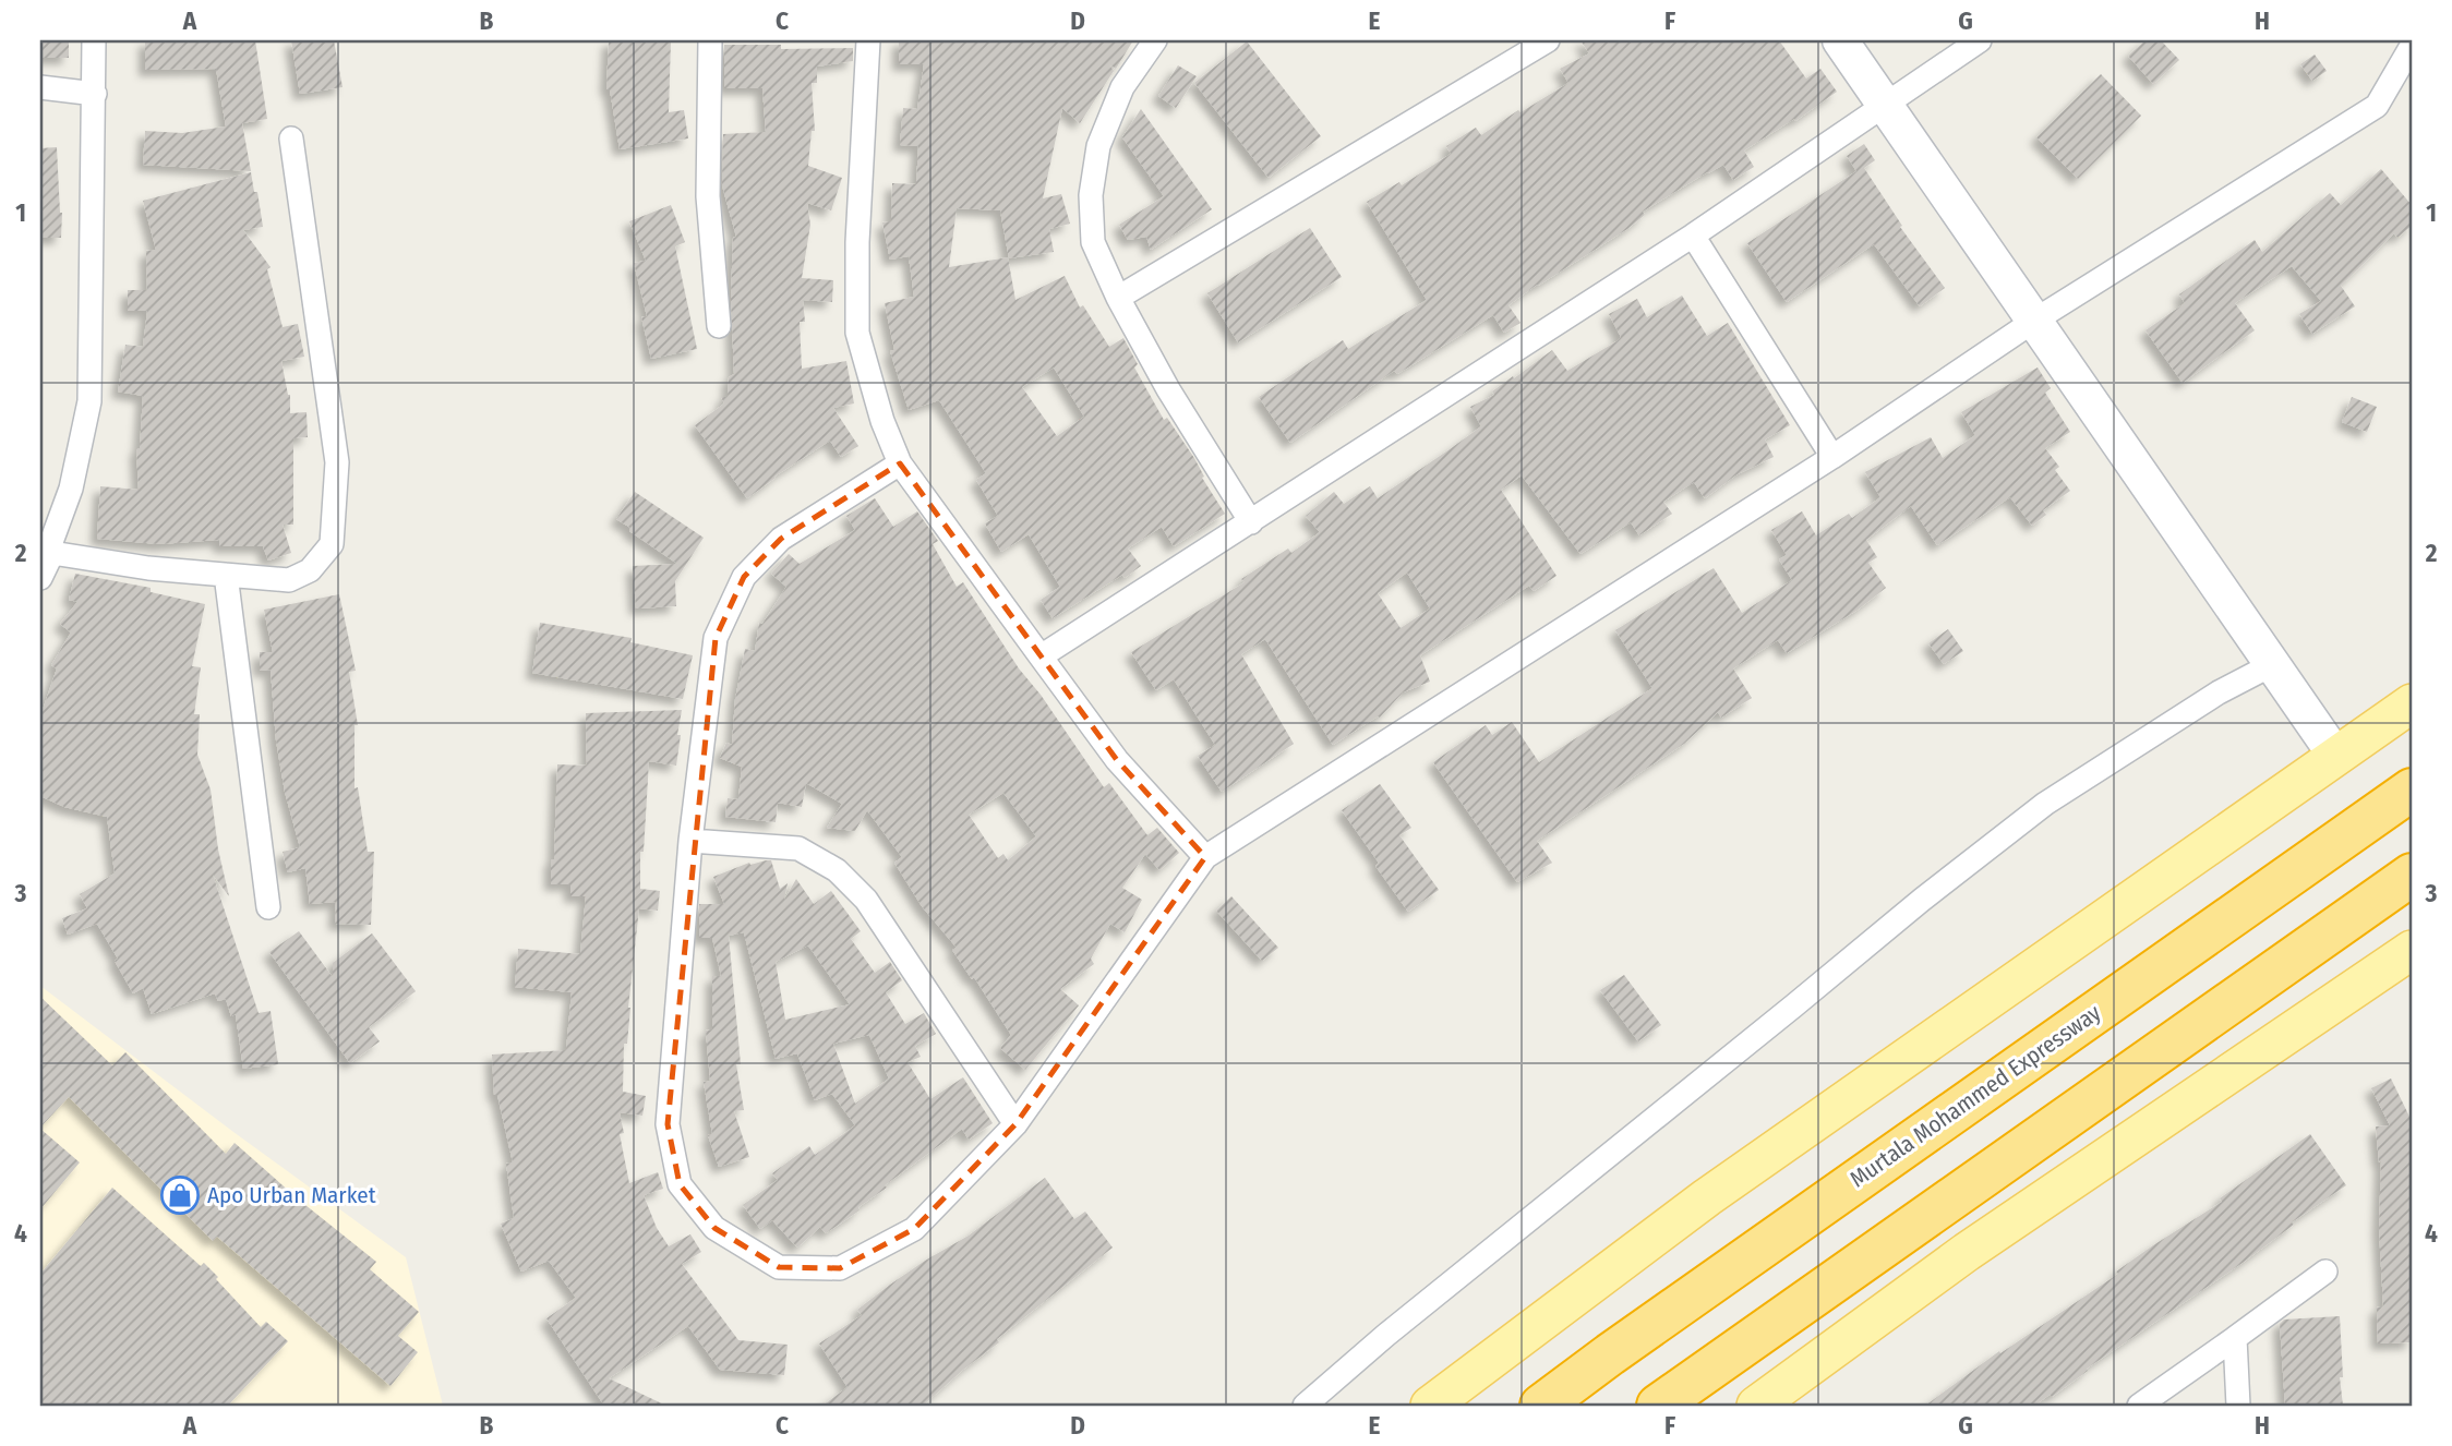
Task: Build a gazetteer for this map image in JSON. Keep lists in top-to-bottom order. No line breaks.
{"streets":{"highway":["Murtala Mohammed Expressway"]},"places":{"shop":["Apo Urban Market"]},"grid":{"columns":["A","B","C","D","E","F","G","H"],"rows":["1","2","3","4"]}}
